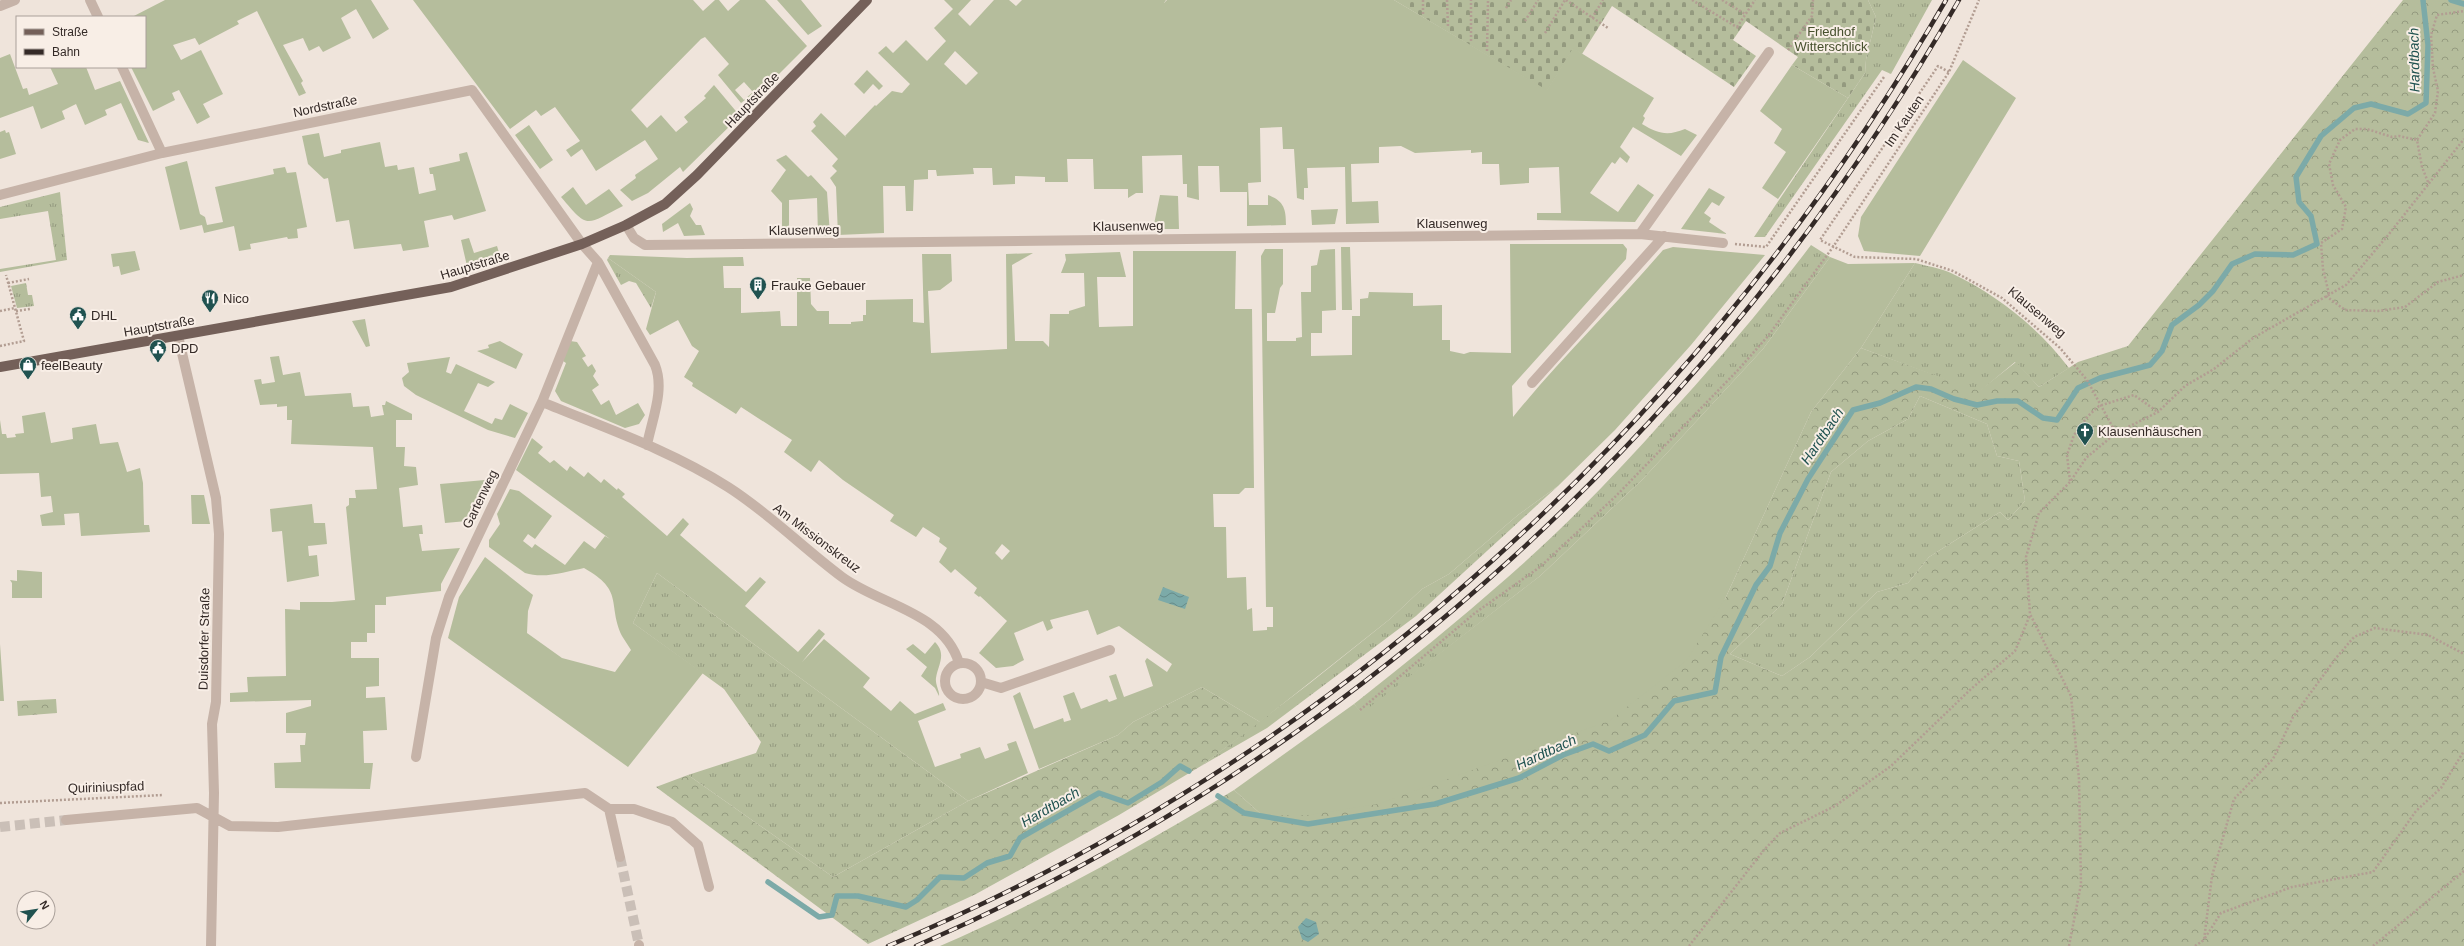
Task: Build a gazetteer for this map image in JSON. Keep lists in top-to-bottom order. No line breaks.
{"streets":{"main road":["Hauptstraße"],"street":["Nordstraße","Klausenweg","Gartenweg","Am Missionskreuz","Duisdorfer Straße"],"path":["Im Kauten","Quiriniuspfad"]},"crossings":[["Hauptstraße","Nordstraße"],["Hauptstraße","Klausenweg"],["Hauptstraße","Duisdorfer Straße"],["Im Kauten","Klausenweg"],["Gartenweg","Am Missionskreuz"]],"water":["Hardtbach"],"parks":["Friedhof Witterschlick"],"places":{"building":["Frauke Gebauer"],"restaurant":["Nico"],"public building":["DHL","DPD"],"shop":["feelBeauty"],"church":["Klausenhäuschen"]},"legend":["Straße","Bahn"],"north":"top right"}
